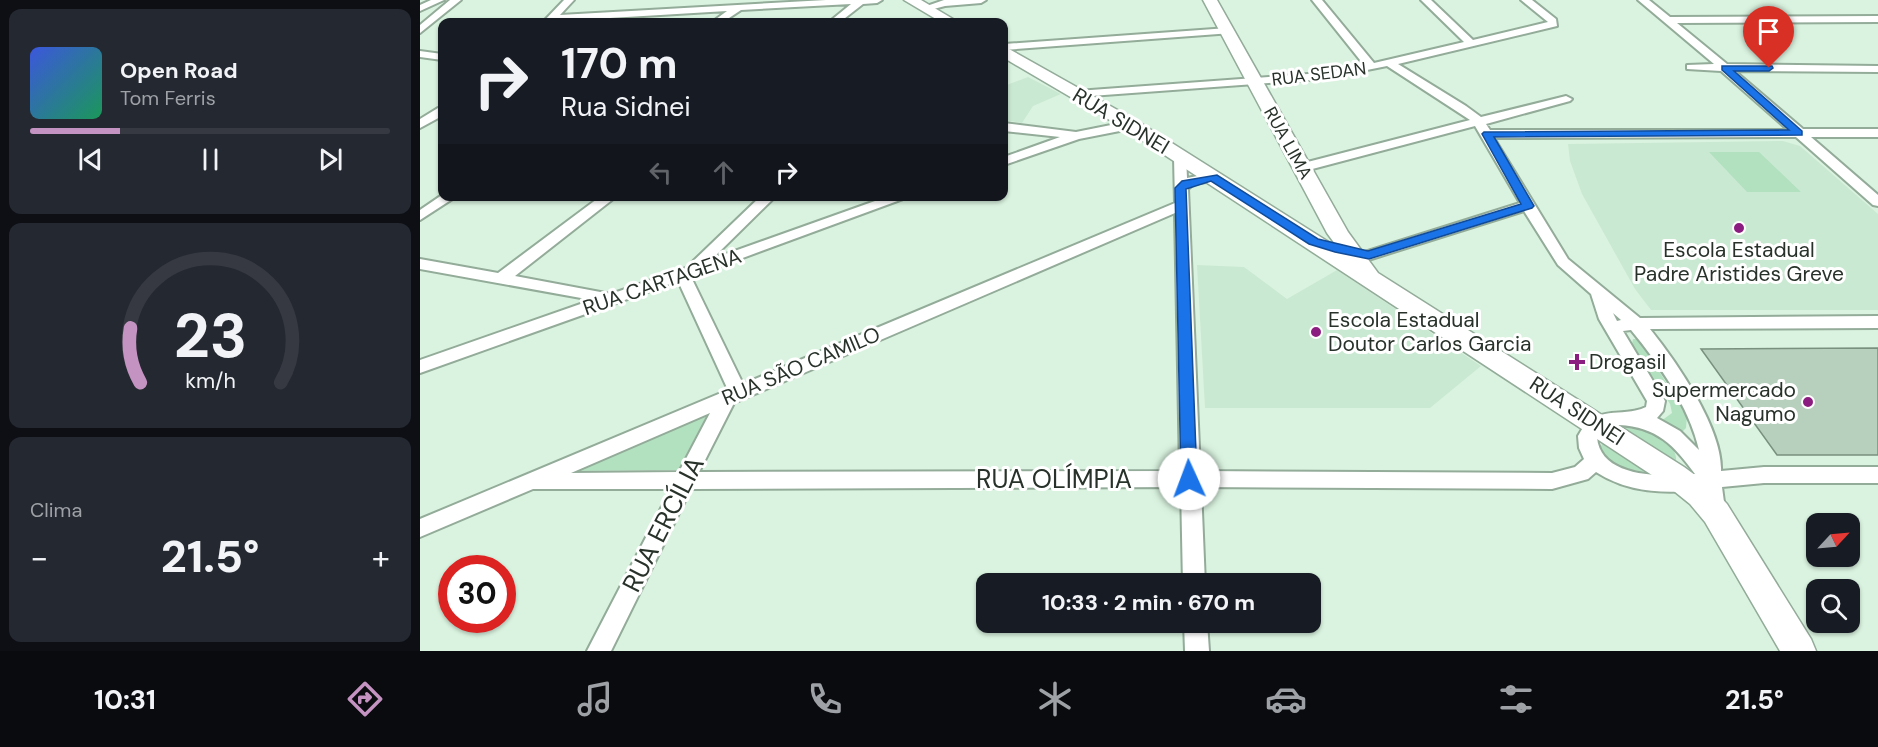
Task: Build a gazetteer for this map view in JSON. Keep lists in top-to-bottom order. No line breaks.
{"streets":{"main road":["RUA SIDNEI","RUA LIMA"],"street":["RUA SEDAN","RUA CARTAGENA","RUA SÃO CAMILO","RUA OLÍMPIA","RUA ERCÍLIA"]},"crossings":[["RUA SEDAN","RUA SIDNEI"],["RUA SEDAN","RUA LIMA"],["RUA SIDNEI","RUA LIMA"],["RUA SIDNEI","RUA SÃO CAMILO"],["RUA SÃO CAMILO","RUA OLÍMPIA"],["RUA SÃO CAMILO","RUA ERCÍLIA"],["RUA OLÍMPIA","RUA ERCÍLIA"]],"places":{"other":["Escola Estadual Padre Aristides Greve","Escola Estadual Doutor Carlos Garcia","Supermercado Nagumo"],"health":["Drogasil"]},"north":"top right","page":{"turn":["170 m","Rua Sidnei"],"song":["Open Road","Tom Ferris"],"tile":"Clima","heat":["−","21.5°","+"],"limit":"30","trip":"10:33 · 2 min · 670 m","tabs":["10:31","21.5°"],"gauge":["23","km/h"]}}
